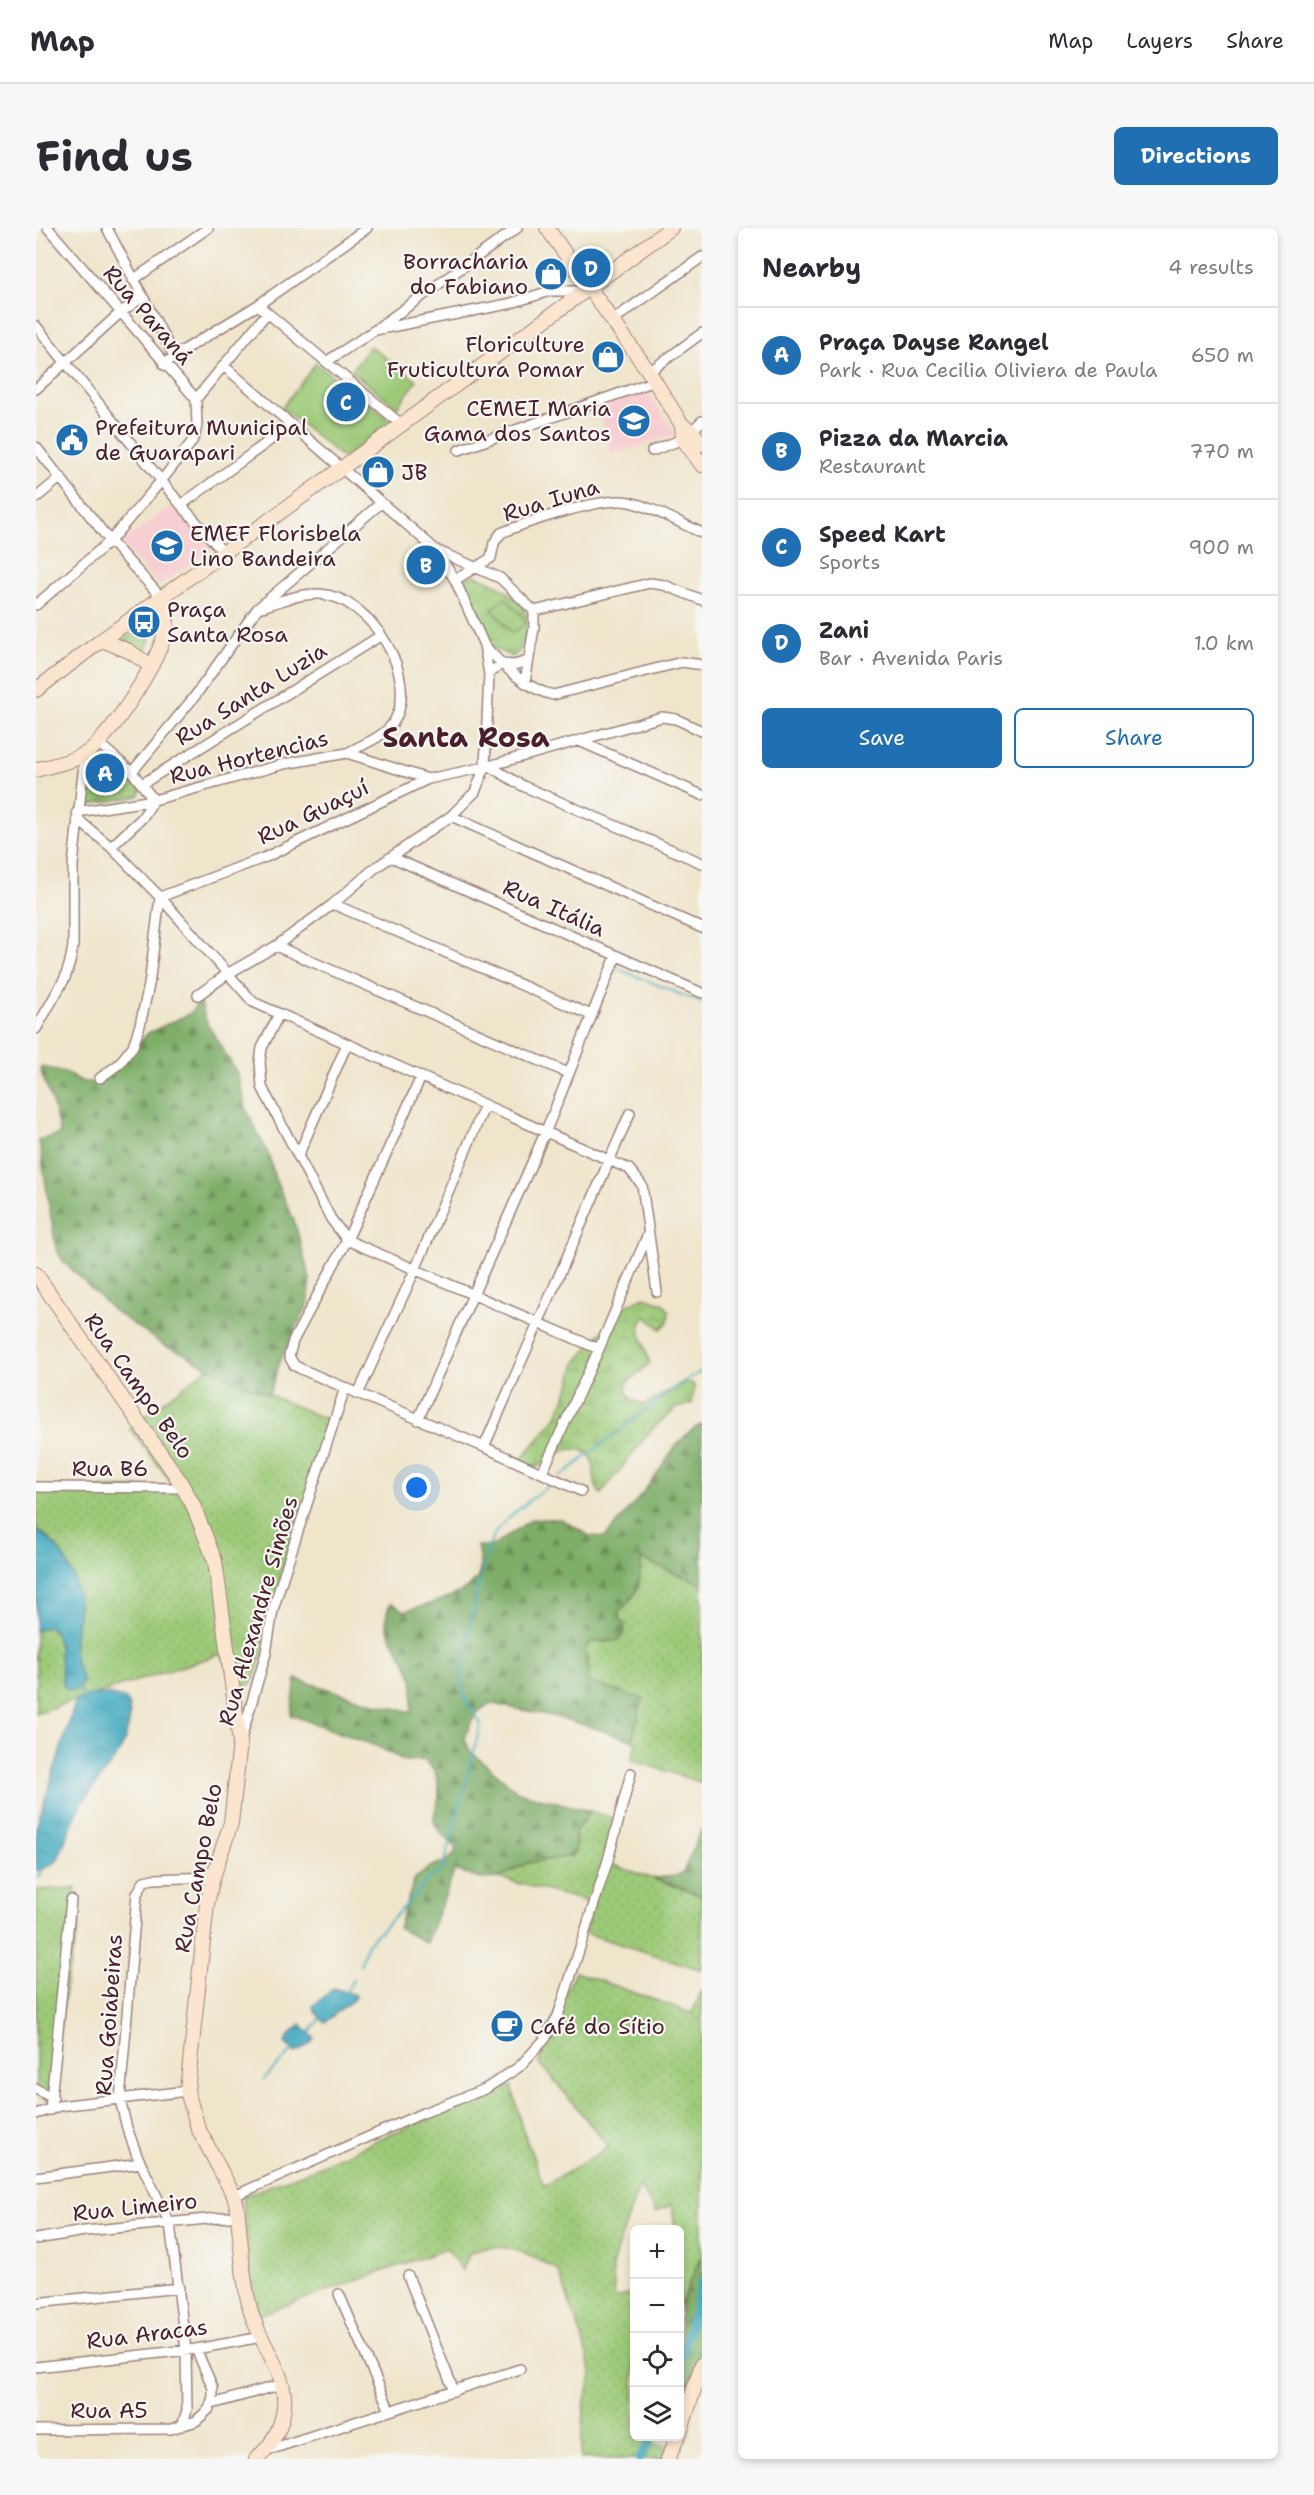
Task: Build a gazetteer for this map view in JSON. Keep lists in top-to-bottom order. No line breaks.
{"streets":{"street":["Rua Paraná","Rua Iuna","Rua Santa Luzia","Rua Hortencias","Rua Guaçuí","Rua Itália","Rua Campo Belo","Rua B6","Rua Alexandre Simões","Rua Goiabeiras","Rua Limeiro","Rua Aracas","Rua A5"]},"crossings":[["Rua Hortencias","Rua Guaçuí"],["Rua Campo Belo","Rua B6"],["Rua Campo Belo","Rua Alexandre Simões"],["Rua Campo Belo","Rua Goiabeiras"],["Rua Campo Belo","Rua Limeiro"],["Rua Campo Belo","Rua Aracas"],["Rua Goiabeiras","Rua Limeiro"],["Rua Goiabeiras","Rua Aracas"],["Rua Goiabeiras","Rua A5"]],"districts":["Santa Rosa"],"places":{"shop":["Borracharia do Fabiano","Floriculture Fruticultura Pomar","JB"],"school or university":["CEMEI Maria Gama dos Santos","EMEF Florisbela Lino Bandeira"],"public building":["Prefeitura Municipal de Guarapari"],"bus stop":["Praça Santa Rosa"],"cafe":["Café do Sítio"]},"page":{"header":"Map","nav":["Map","Layers","Share"],"buttons":["Directions",["Save","Share"]],"title":"Find us","heading":["Nearby","4 results"],"pins":["D","C","B","A"],"list":[{"mark":"A","name":"Praça Dayse Rangel","note":"Park · Rua Cecilia Oliviera de Paula","value":"650 m"},{"mark":"B","name":"Pizza da Marcia","note":"Restaurant","value":"770 m"},{"mark":"C","name":"Speed Kart","note":"Sports","value":"900 m"},{"mark":"D","name":"Zani","note":"Bar · Avenida Paris","value":"1.0 km"}],"map_buttons":["+","−"]}}
